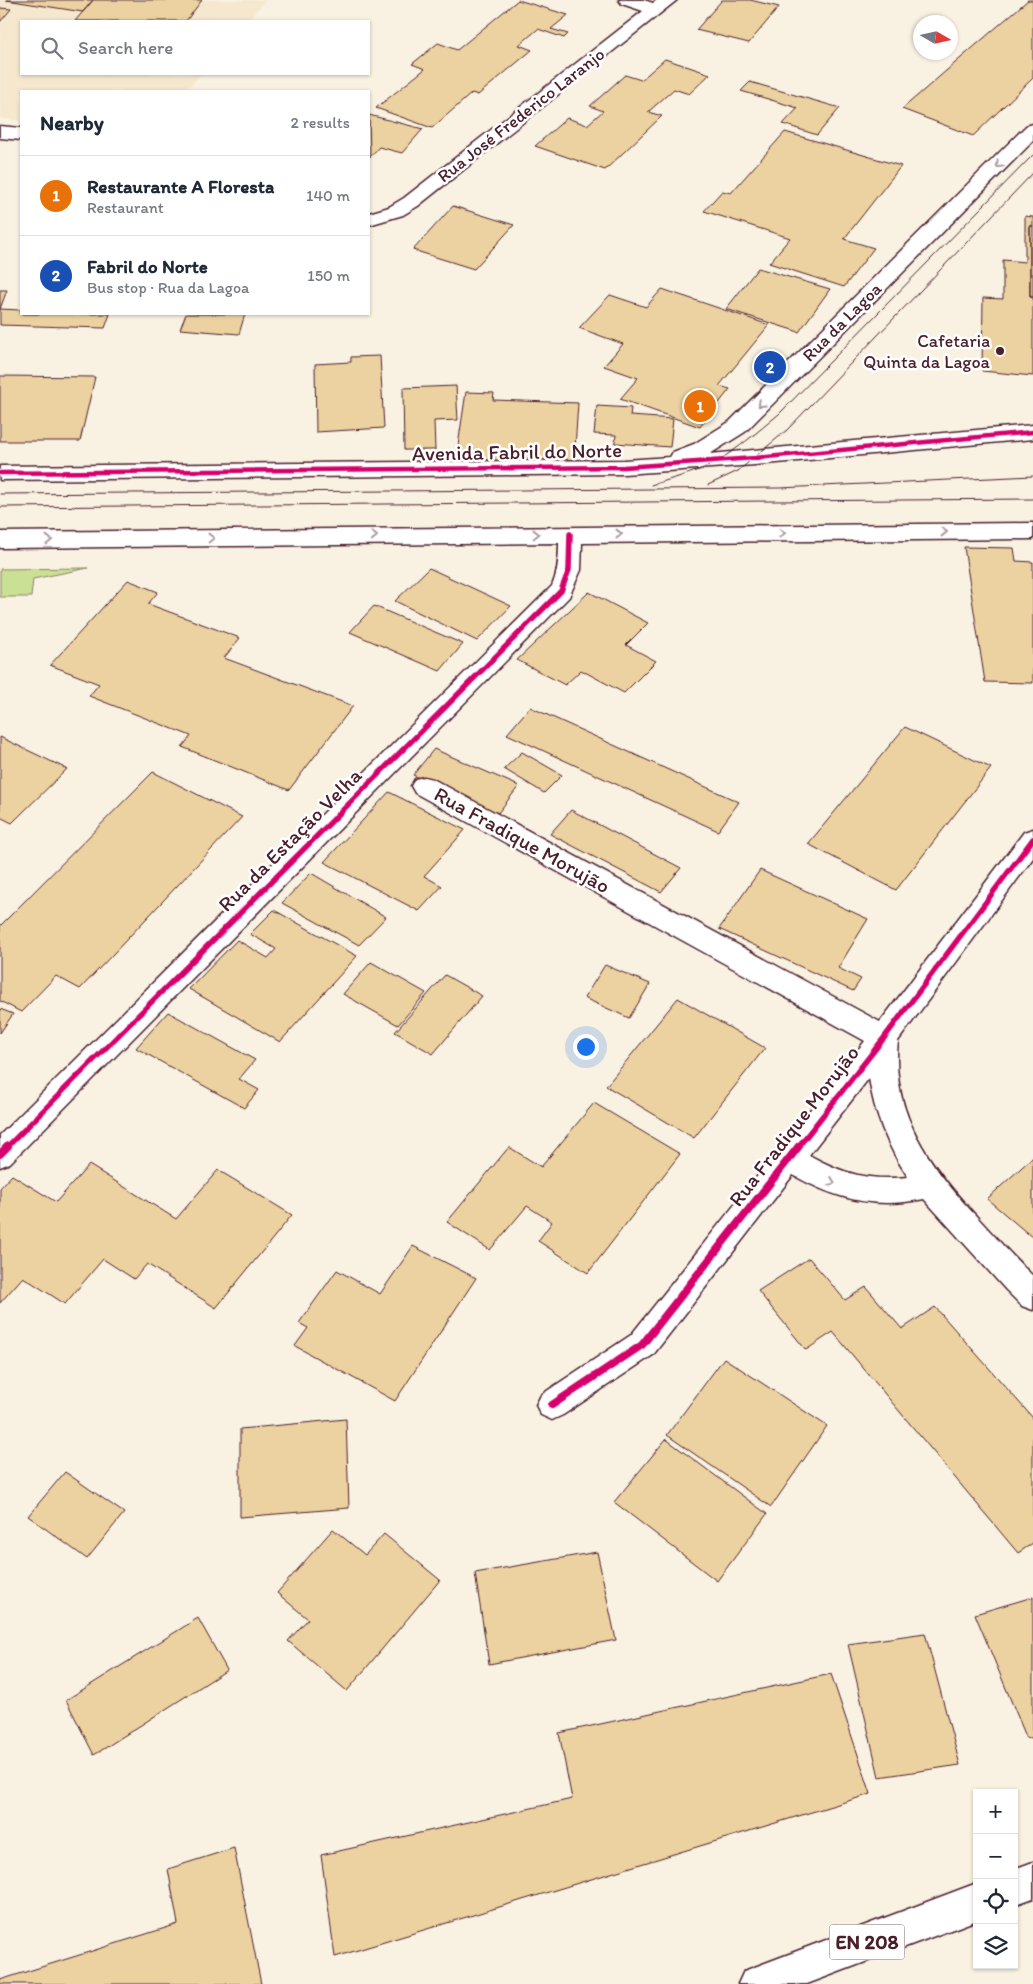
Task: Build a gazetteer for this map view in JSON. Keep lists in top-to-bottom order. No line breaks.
{"streets":{"street":["Rua José Frederico Laranjo","Rua da Lagoa","Avenida Fabril do Norte","Rua da Estação Velha","Rua Fradique Morujão","EN 208"]},"crossings":[["Rua da Lagoa","Avenida Fabril do Norte"]],"one_way":["Rua da Lagoa"],"places":["Cafetaria Quinta da Lagoa"],"north":"right","page":{"search":"Search here","heading":["Nearby","2 results"],"list":[{"mark":"1","name":"Restaurante A Floresta","note":"Restaurant","value":"140 m"},{"mark":"2","name":"Fabril do Norte","note":"Bus stop · Rua da Lagoa","value":"150 m"}],"pins":["2","1"],"map_buttons":["+","−"]}}
